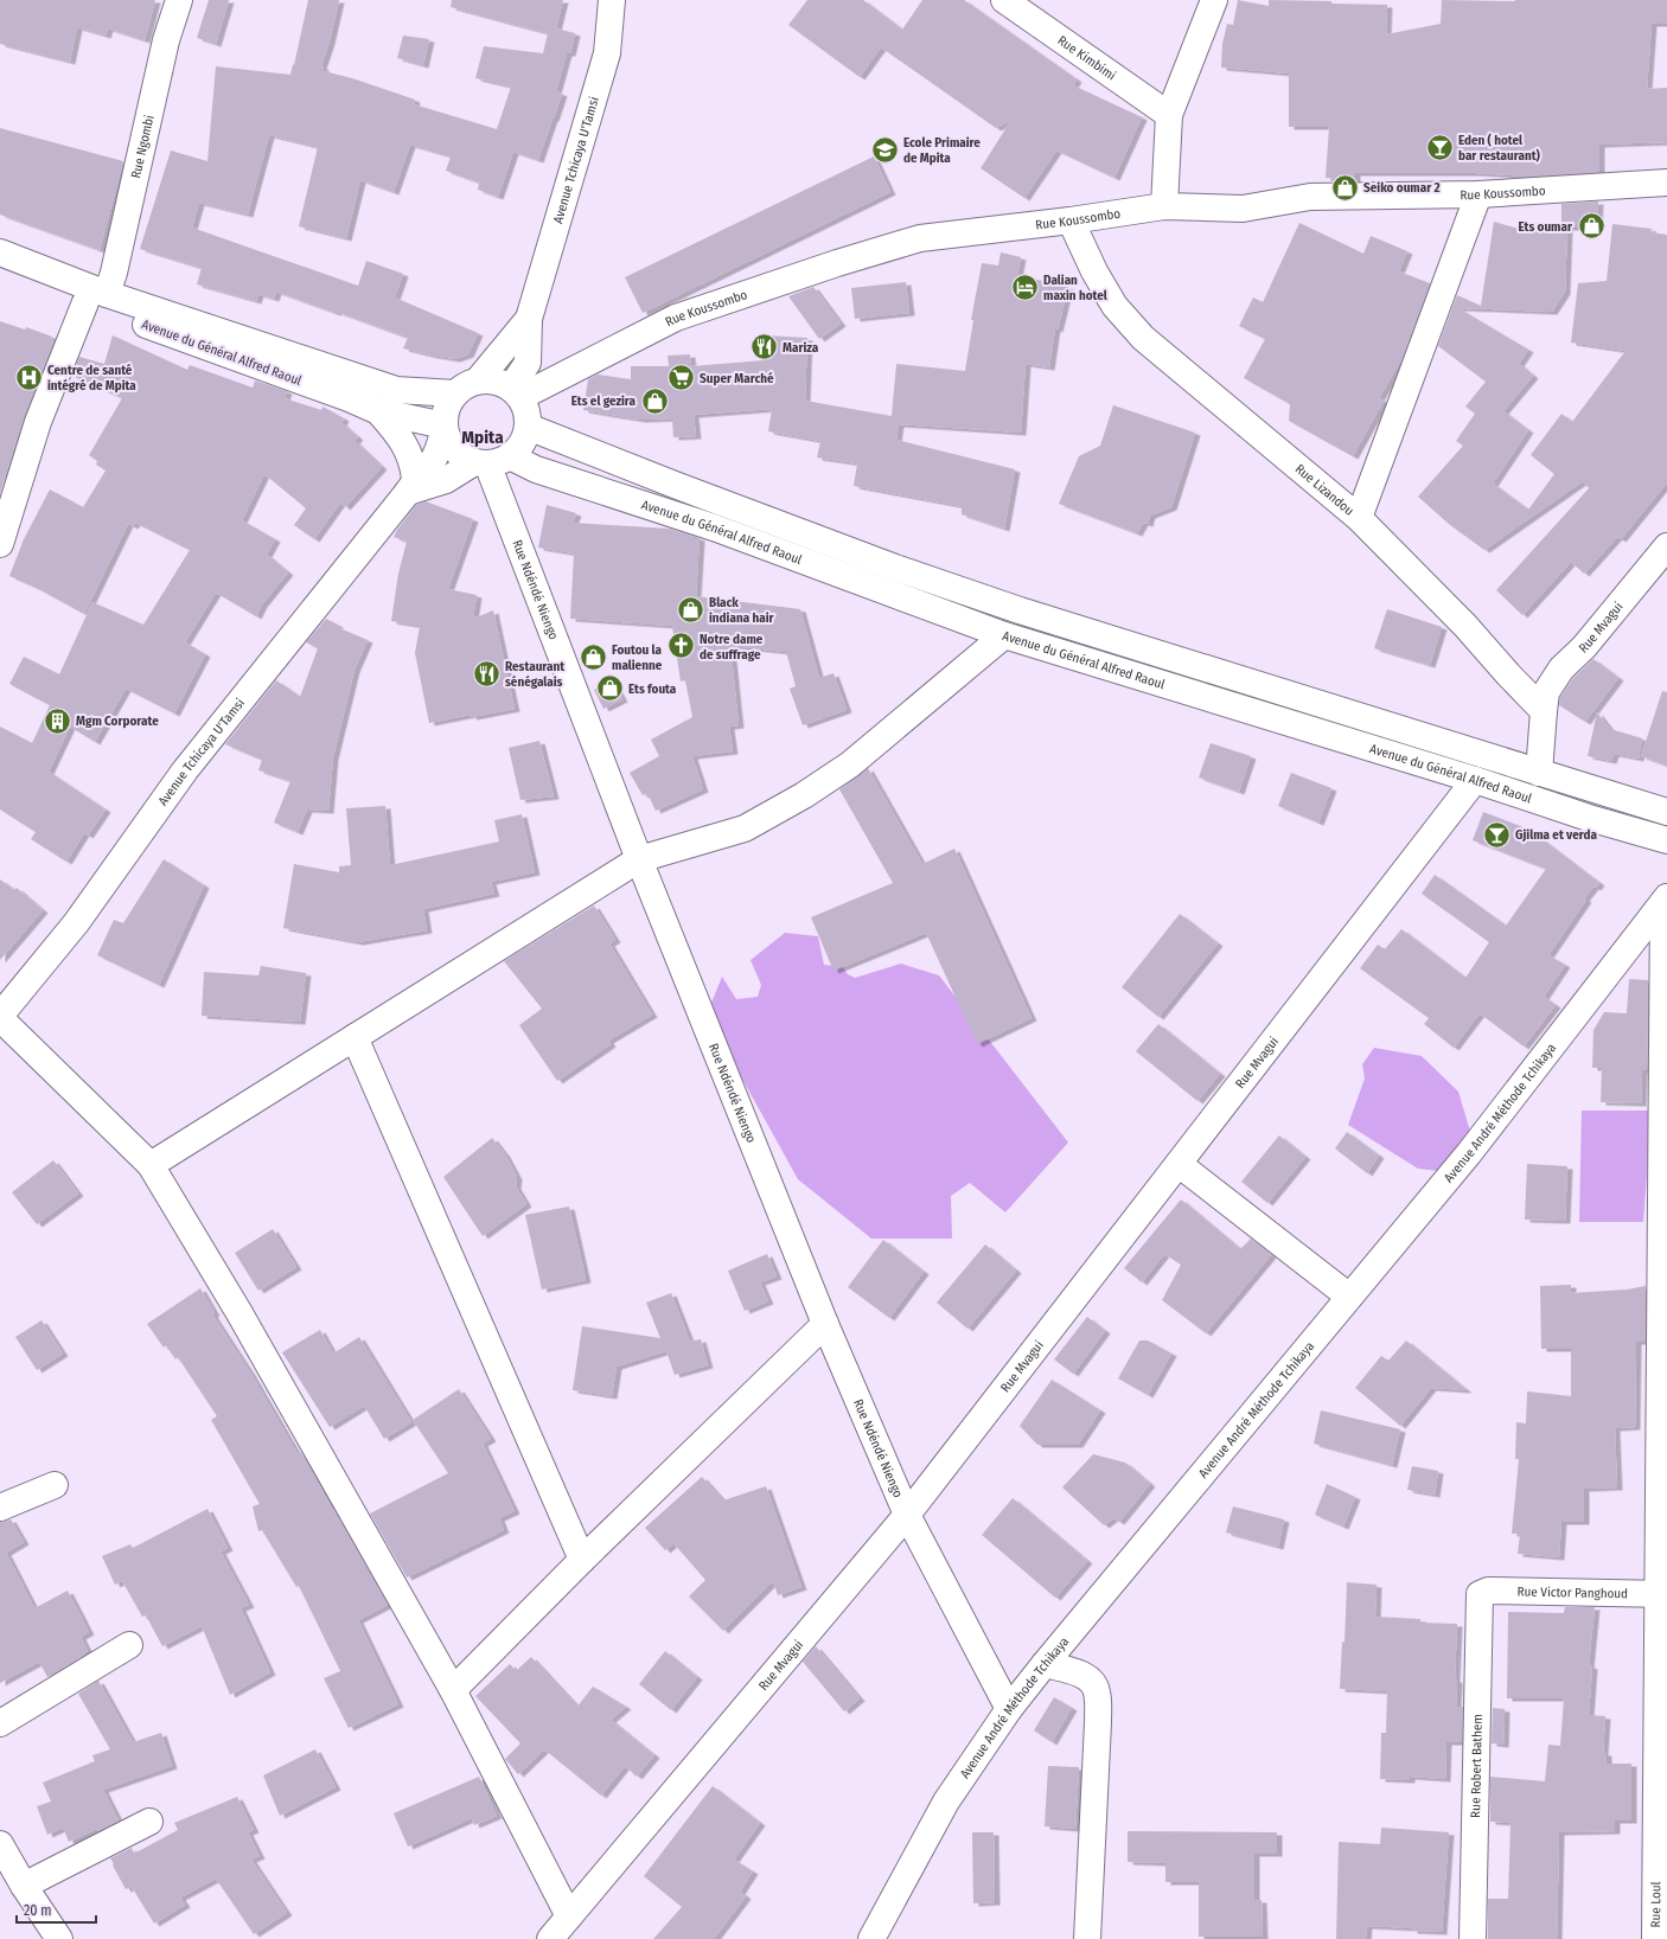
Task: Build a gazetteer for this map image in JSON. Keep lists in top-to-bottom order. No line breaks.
{"streets":{"street":["Rue Kimbimi","Rue Ngombi","Avenue Tchicaya U'Tamsi","Rue Koussombo","Avenue du Général Alfred Raoul","Rue Lizandou","Rue Ndéndé Niengo","Rue Mvagui","Avenue André Méthode Tchikaya","Rue Victor Panghoud","Rue Robert Bathem","Rue Loul"]},"crossings":[["Rue Ngombi","Avenue du Général Alfred Raoul"],["Avenue Tchicaya U'Tamsi","Rue Koussombo"],["Avenue Tchicaya U'Tamsi","Avenue du Général Alfred Raoul"],["Avenue Tchicaya U'Tamsi","Rue Ndéndé Niengo"],["Rue Koussombo","Avenue du Général Alfred Raoul"],["Rue Koussombo","Rue Lizandou"],["Rue Koussombo","Rue Ndéndé Niengo"],["Avenue du Général Alfred Raoul","Rue Ndéndé Niengo"],["Avenue du Général Alfred Raoul","Rue Mvagui"],["Rue Lizandou","Rue Mvagui"],["Rue Ndéndé Niengo","Rue Mvagui"],["Rue Ndéndé Niengo","Avenue André Méthode Tchikaya"],["Avenue André Méthode Tchikaya","Rue Loul"],["Rue Victor Panghoud","Rue Robert Bathem"],["Rue Victor Panghoud","Rue Loul"]],"districts":["Mpita"],"places":{"bar":["Eden ( hotel bar restaurant)","Gjilma et verda"],"school or university":["Ecole Primaire de Mpita"],"shop":["Seiko oumar 2","Ets oumar","Ets el gezira","Black indiana hair","Foutou la malienne","Ets fouta"],"hotel":["Dalian maxin hotel"],"restaurant":["Mariza","Restaurant sénégalais"],"hospital":["Centre de santé intégré de Mpita"],"supermarket":["Super Marché"],"church":["Notre dame de suffrage"],"building":["Mgm Corporate"]},"scale_bar":"20 m"}
